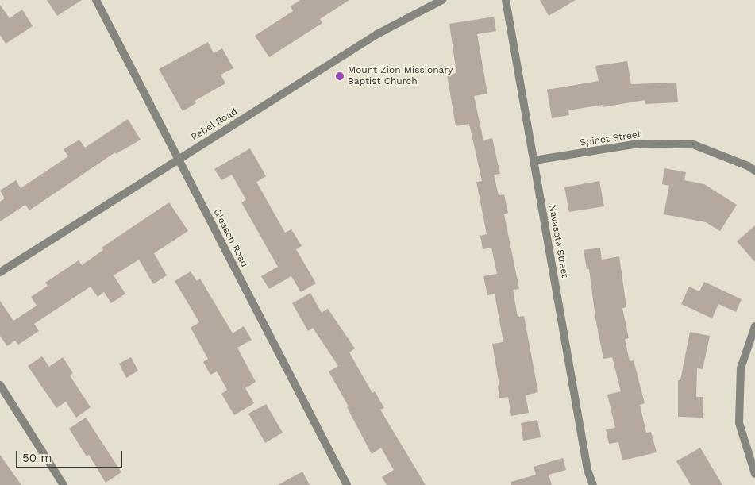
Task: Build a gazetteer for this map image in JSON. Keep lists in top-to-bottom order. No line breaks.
{"streets":{"street":["Rebel Road","Spinet Street","Gleason Road","Navasota Street"]},"crossings":[["Rebel Road","Gleason Road"],["Spinet Street","Navasota Street"]],"places":["Mount Zion Missionary Baptist Church"],"scale_bar":"50 m"}
